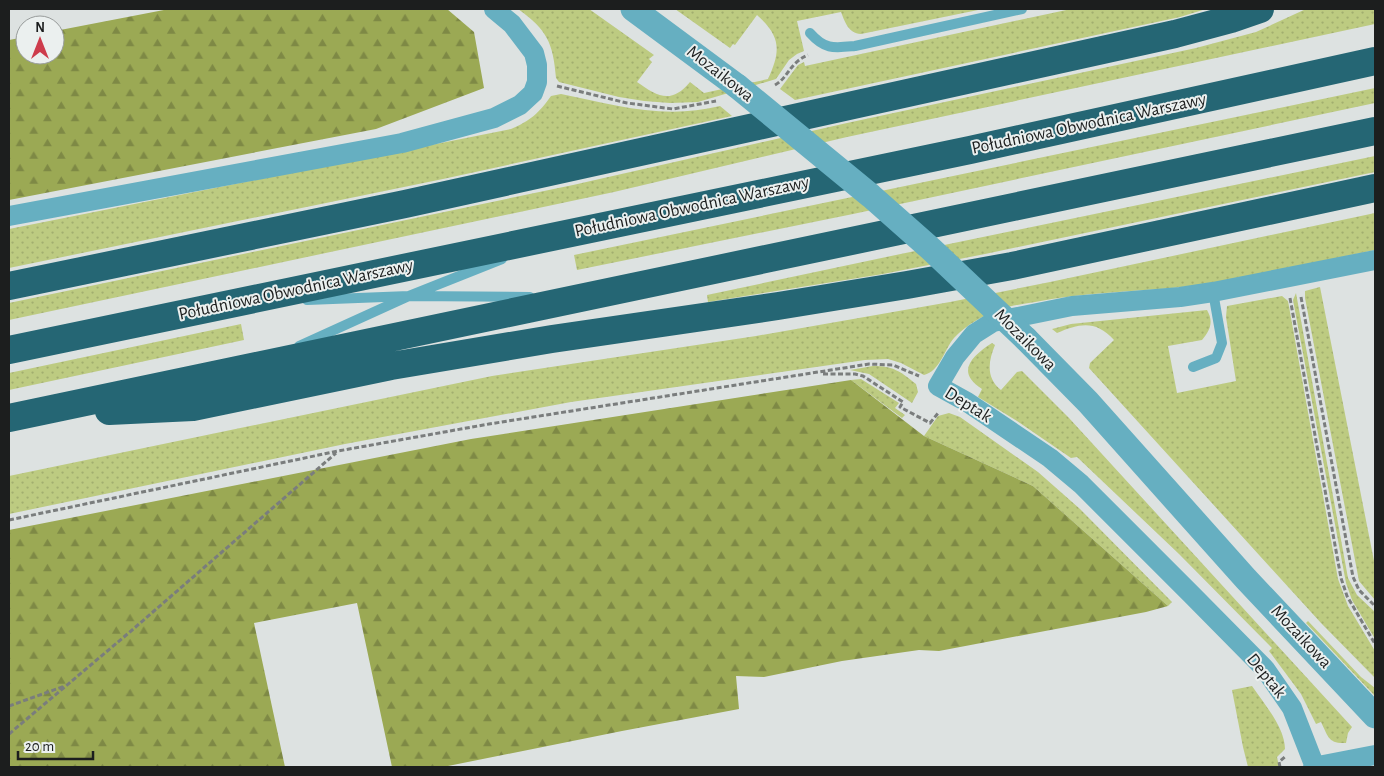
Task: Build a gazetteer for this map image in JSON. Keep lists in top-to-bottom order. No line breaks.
{"streets":{"highway":["Południowa Obwodnica Warszawy"],"street":["Mozaikowa","Deptak"]},"scale_bar":"20 m","north":"top"}
